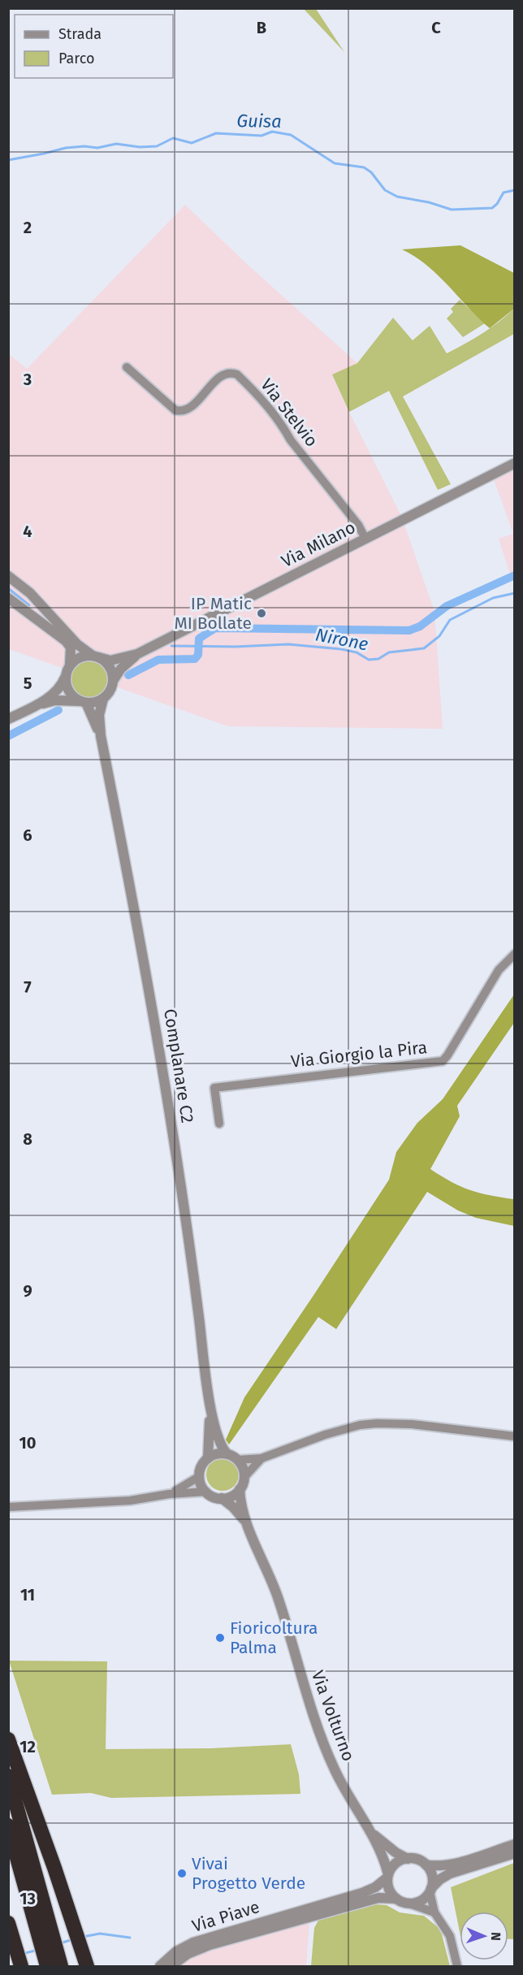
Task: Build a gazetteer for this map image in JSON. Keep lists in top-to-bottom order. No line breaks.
{"streets":{"street":["Via Stelvio","Via Milano","Via Giorgio la Pira","Complanare C2","Via Volturno","Via Piave"]},"crossings":[["Via Stelvio","Via Milano"],["Via Milano","Complanare C2"],["Complanare C2","Via Volturno"],["Via Volturno","Via Piave"]],"water":["Guisa","Nirone"],"places":["IP Matic MI Bollate","Fioricoltura Palma","Vivai Progetto Verde"],"legend":["Strada","Parco"],"north":"right","grid":{"columns":["B","C"],"rows":["2","3","4","5","6","7","8","9","10","11","12","13"]}}
